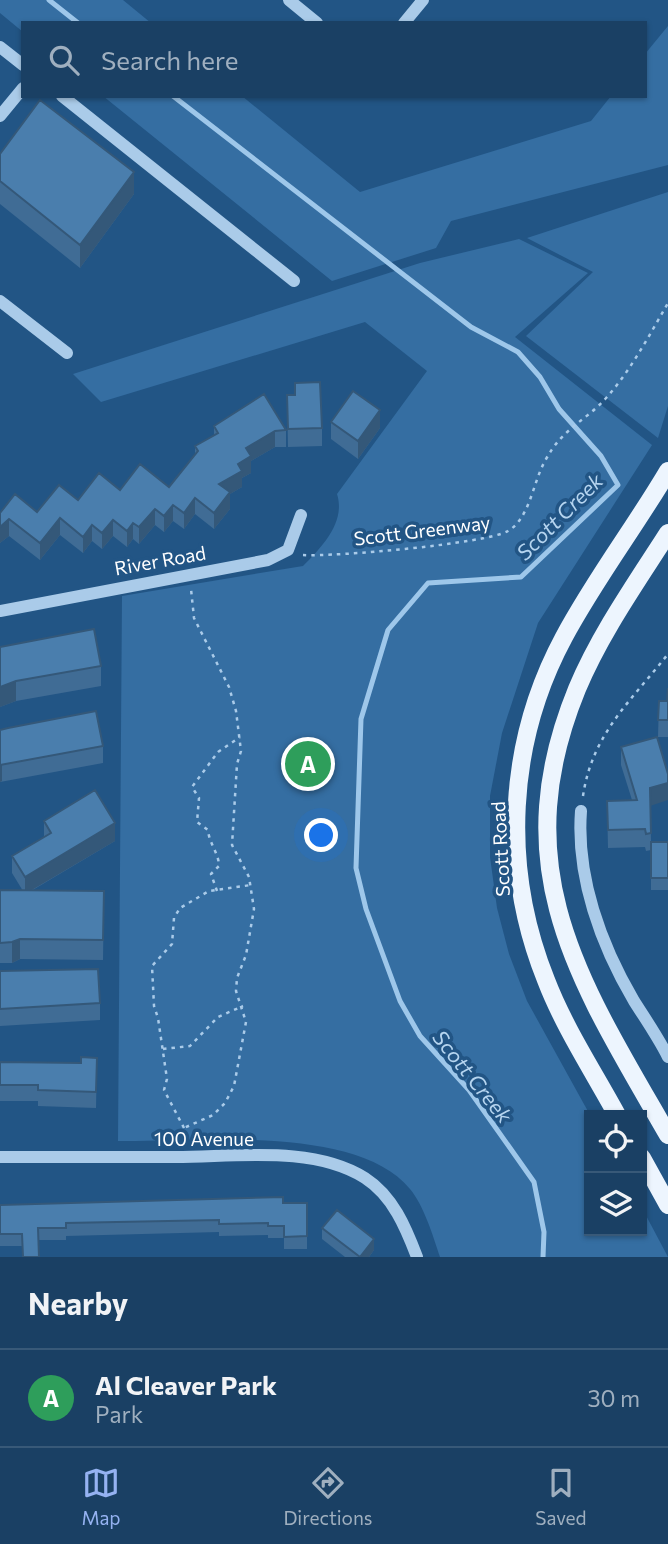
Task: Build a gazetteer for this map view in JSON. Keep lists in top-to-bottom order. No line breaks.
{"streets":{"main road":["Scott Road"],"street":["River Road","100 Avenue"],"path":["Scott Greenway"]},"water":["Scott Creek"],"page":{"search":"Search here","pins":"A","heading":"Nearby","list":[{"mark":"A","name":"Al Cleaver Park","note":"Park","value":"30 m"}],"nav":["Map","Directions","Saved"]}}
